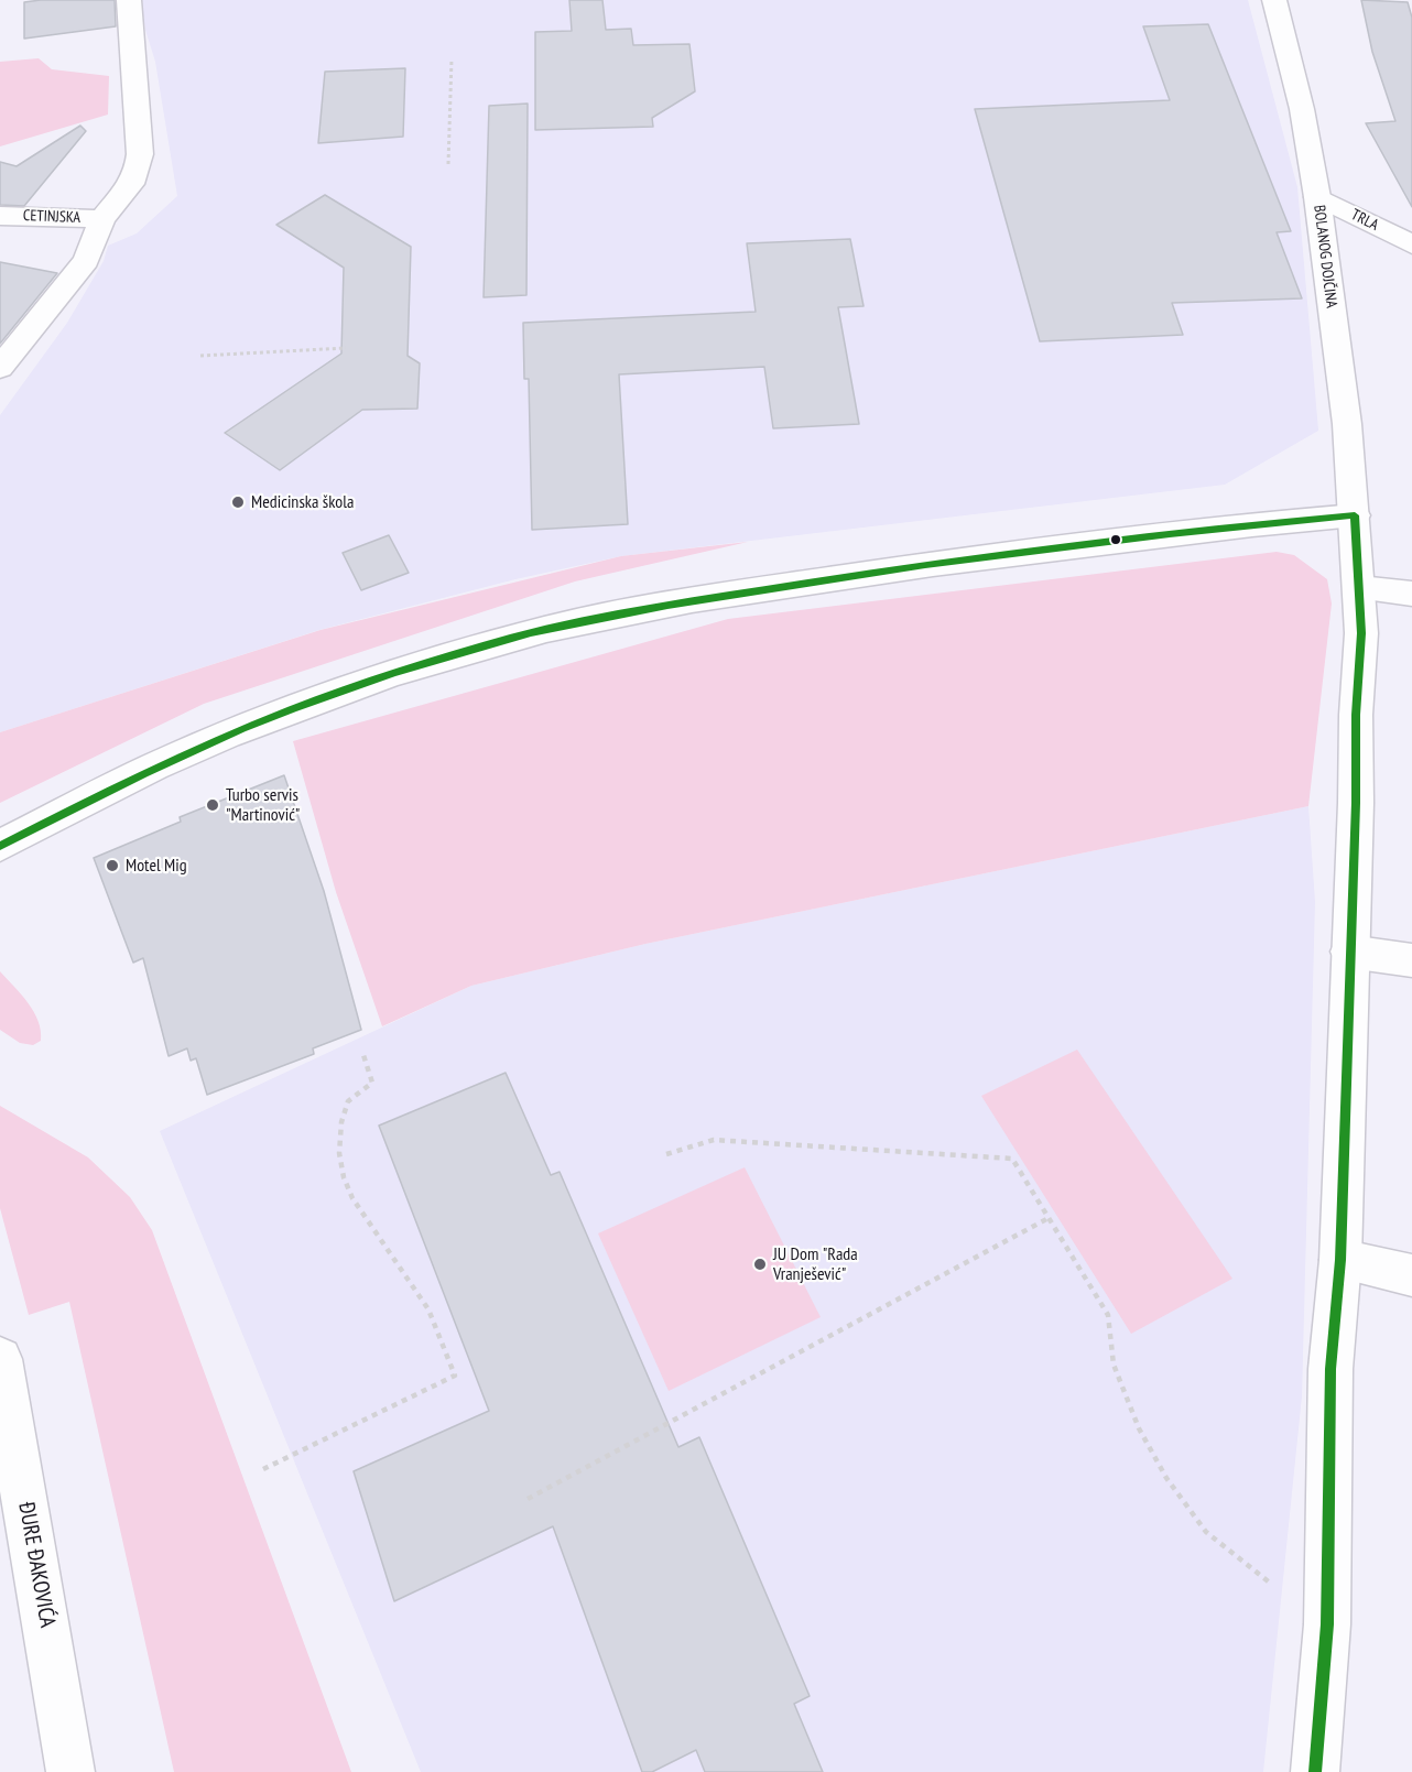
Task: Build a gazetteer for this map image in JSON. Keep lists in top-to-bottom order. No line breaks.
{"streets":{"main road":["CETINJSKA","TRLA","BOLANOG DOJČINA","ĐURE ĐAKOVIĆA"]},"crossings":[["TRLA","BOLANOG DOJČINA"]],"places":["Medicinska škola","Turbo servis \"Martinović\"","Motel Mig","JU Dom \"Rada Vranješević\""]}
